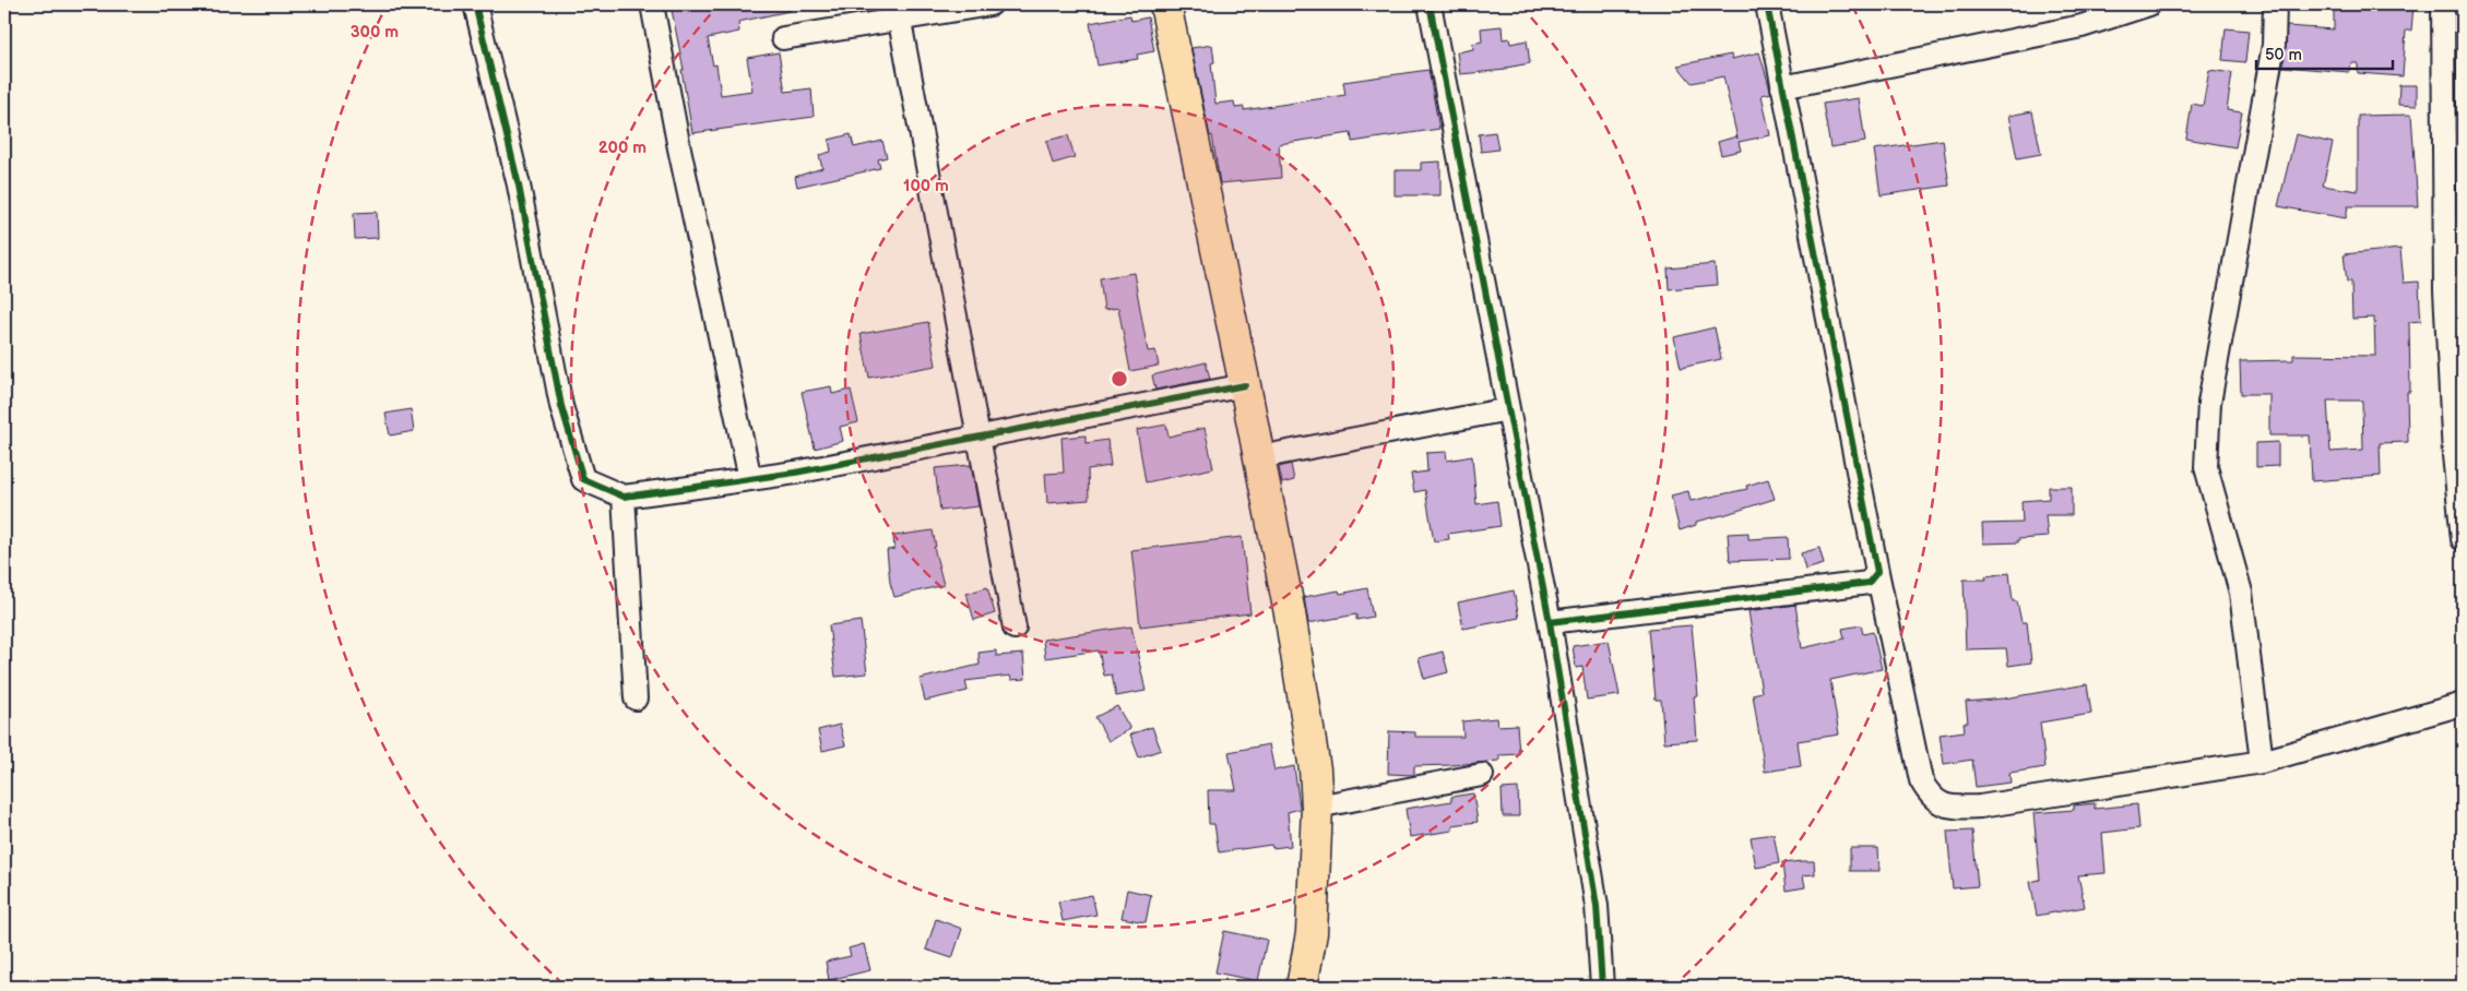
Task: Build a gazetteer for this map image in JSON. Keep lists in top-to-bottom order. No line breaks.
{"scale_bar":"50 m","rings":["300 m","200 m","100 m"]}
